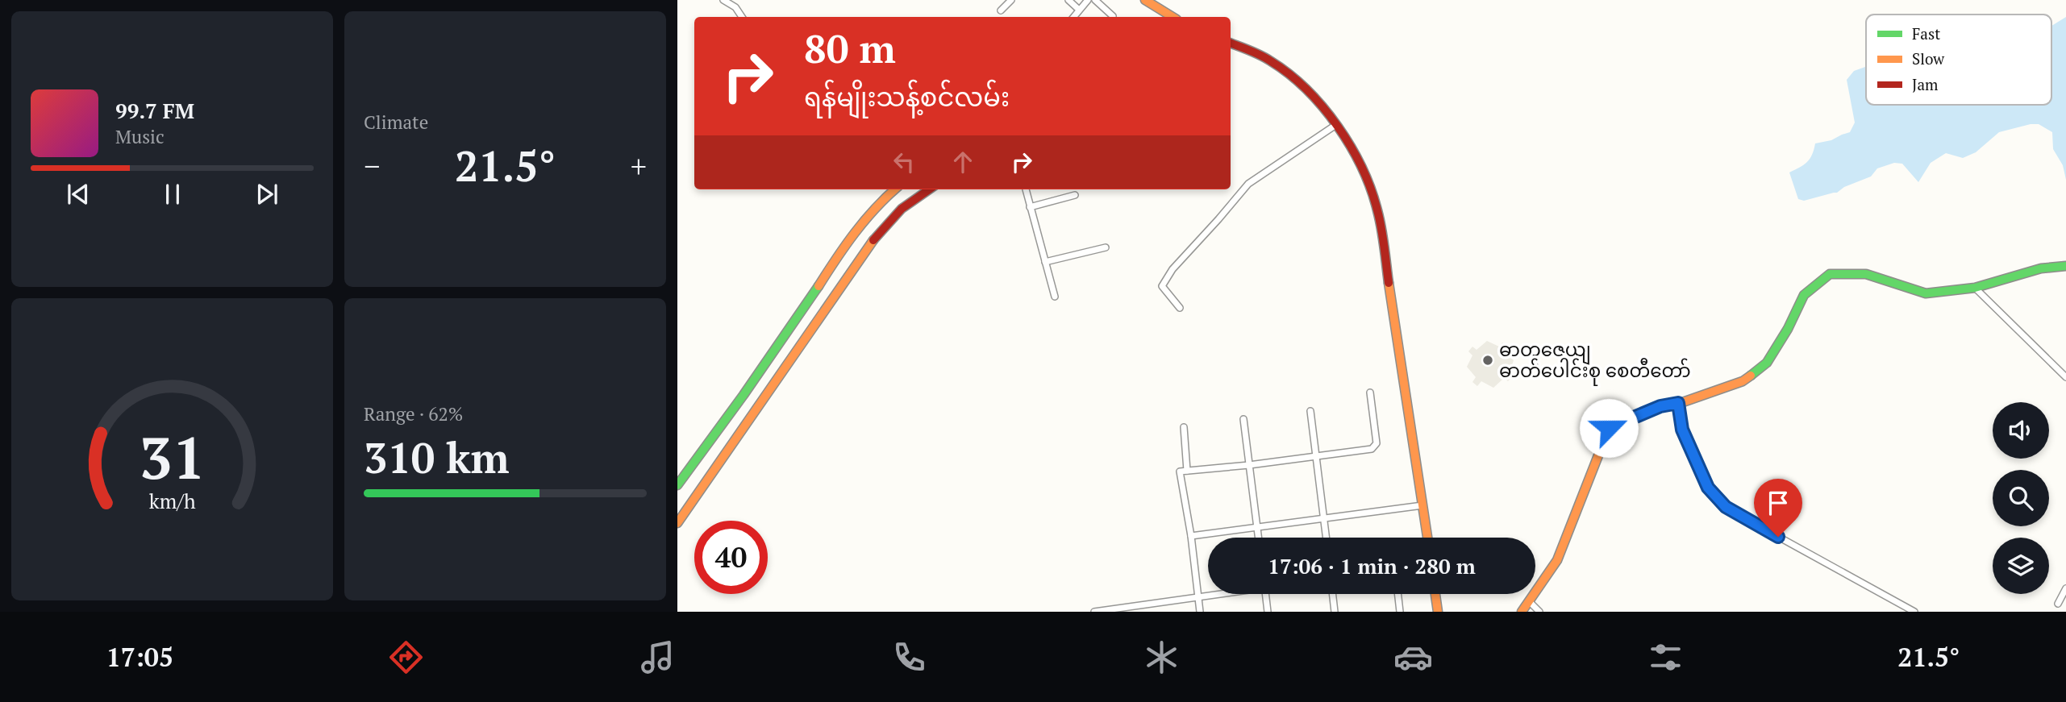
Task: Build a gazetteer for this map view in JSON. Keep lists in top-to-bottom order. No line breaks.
{"places":["ဓာတုဇေယျ ဓာတ်ပေါင်းစု စေတီတော်"],"legend":["Fast","Slow","Jam"],"page":{"tile":["Climate",["Range · 62%","310 km"]],"turn":["80 m","ရန်မျိုးသန့်စင်လမ်း"],"song":["99.7 FM","Music"],"heat":["−","21.5°","+"],"limit":"40","trip":"17:06 · 1 min · 280 m","tabs":["17:05","21.5°"],"gauge":["31","km/h"]}}
